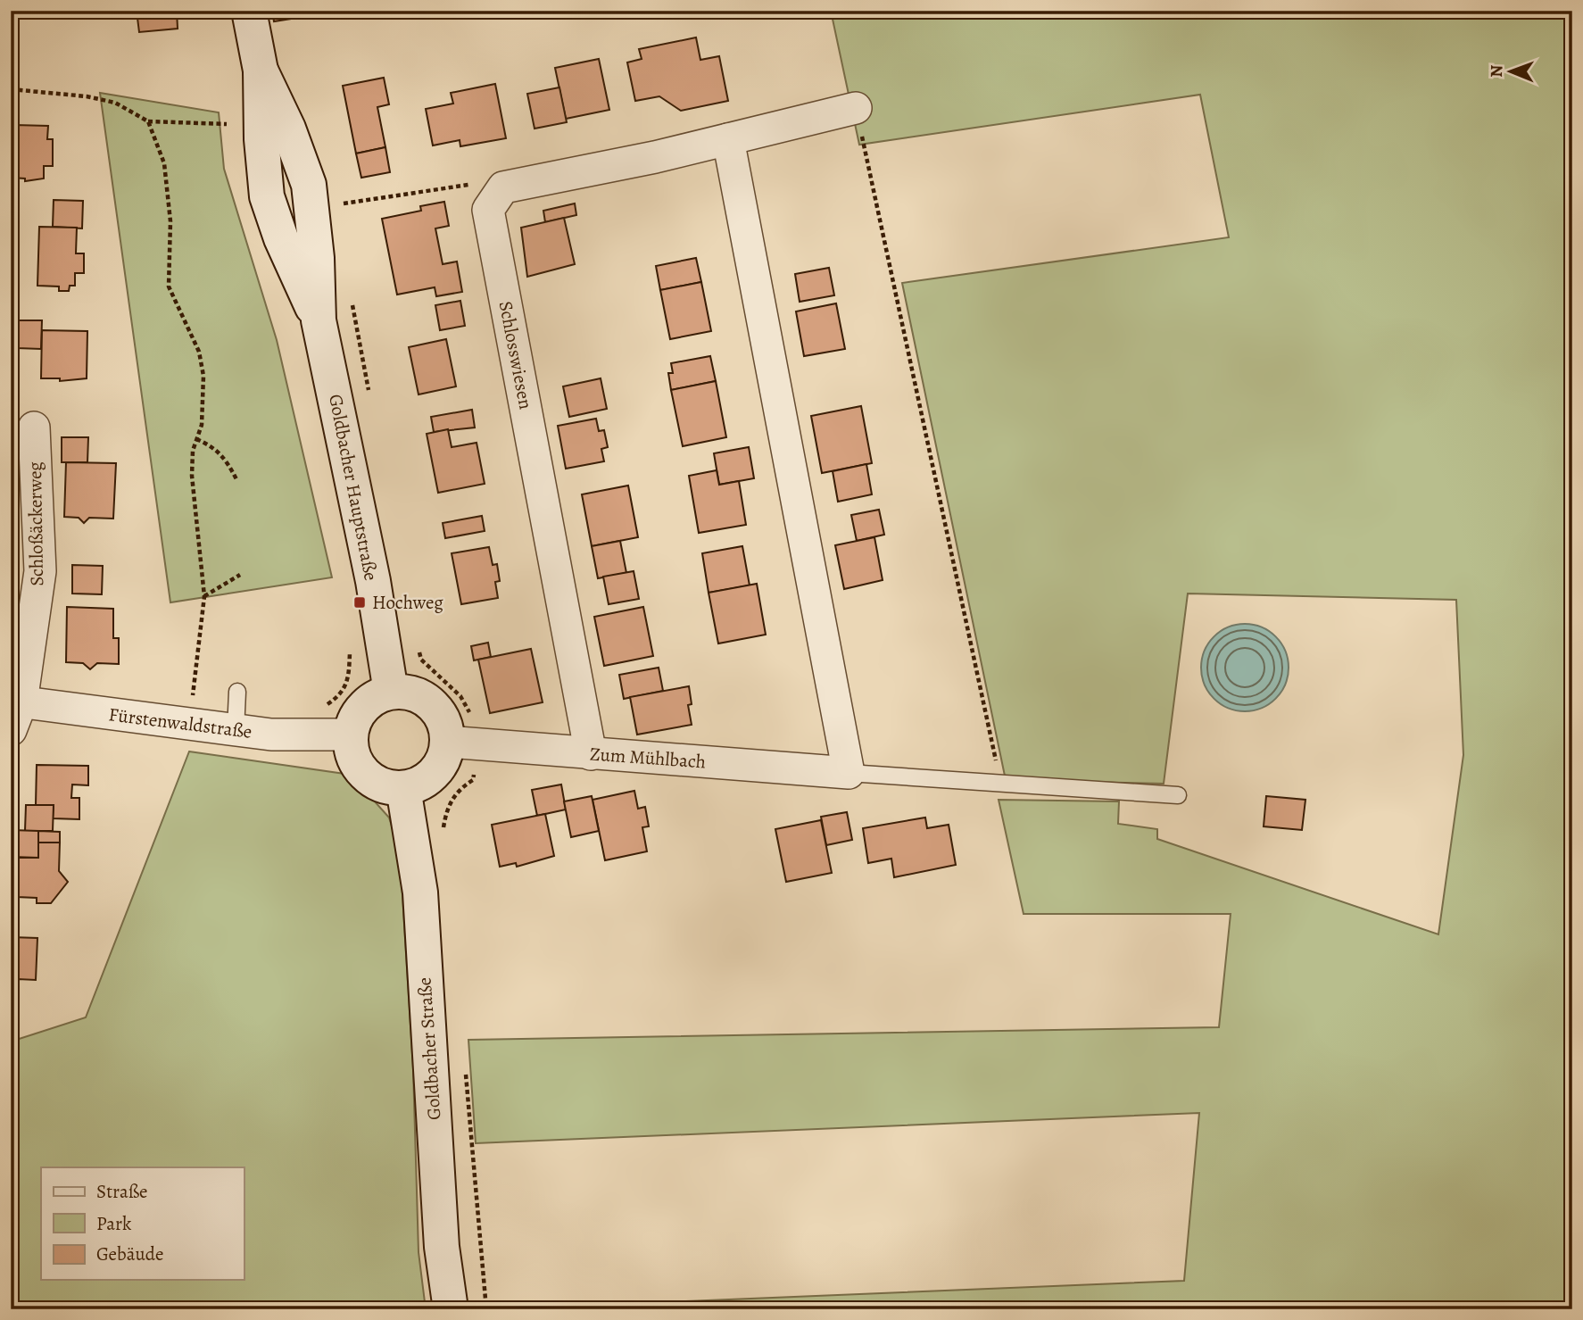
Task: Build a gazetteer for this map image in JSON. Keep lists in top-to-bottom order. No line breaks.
{"streets":{"street":["Schlosswiesen","Goldbacher Hauptstraße","Schloßäckerweg","Fürstenwaldstraße","Zum Mühlbach","Goldbacher Straße"]},"crossings":[["Schlosswiesen","Zum Mühlbach"],["Goldbacher Hauptstraße","Fürstenwaldstraße"],["Goldbacher Hauptstraße","Zum Mühlbach"],["Goldbacher Hauptstraße","Goldbacher Straße"],["Schloßäckerweg","Fürstenwaldstraße"],["Fürstenwaldstraße","Zum Mühlbach"],["Fürstenwaldstraße","Goldbacher Straße"],["Zum Mühlbach","Goldbacher Straße"]],"places":{"transit":["Hochweg"]},"legend":["Straße","Park","Gebäude"],"north":"left"}
